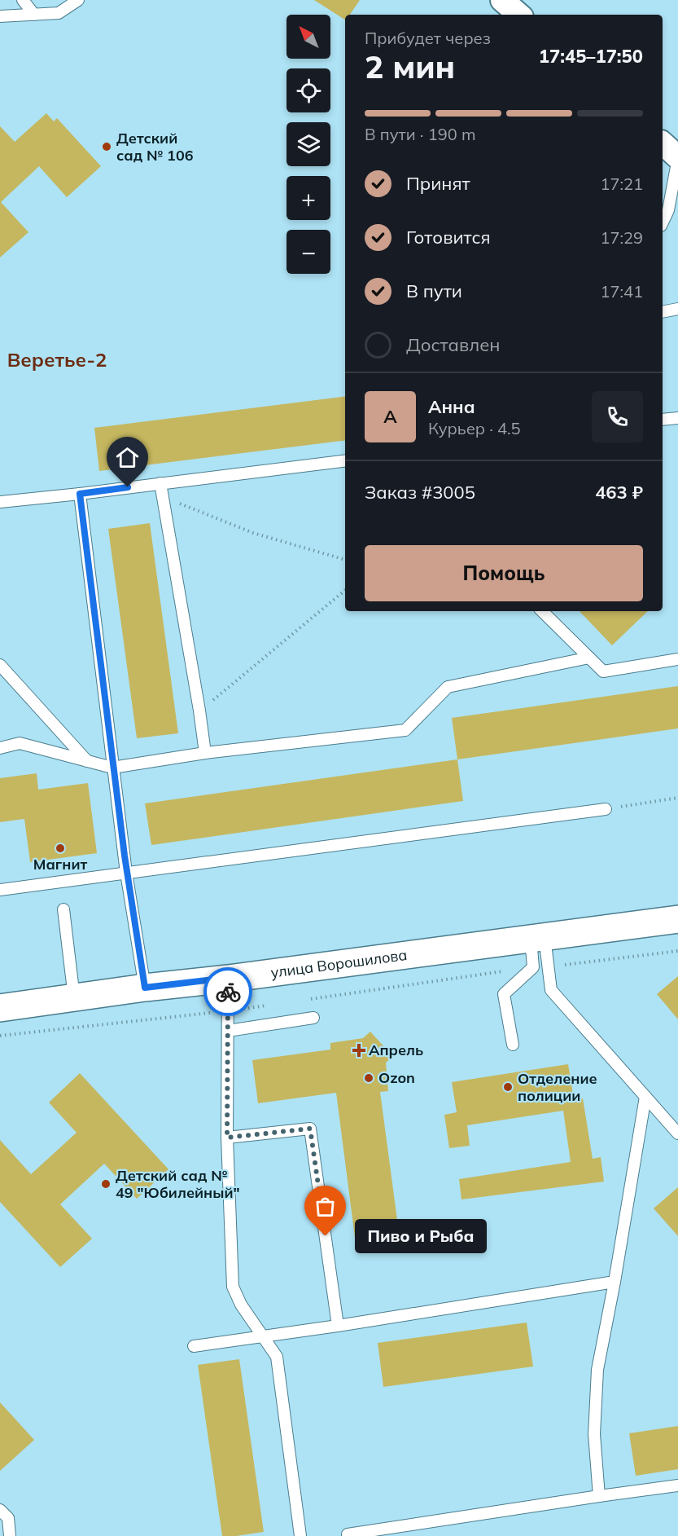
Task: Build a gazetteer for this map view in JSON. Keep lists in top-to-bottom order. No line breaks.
{"streets":{"main road":["улица Ворошилова"]},"districts":["Веретье-2"],"places":{"other":["Детский сад № 106","Магнит","Ozon","Отделение полиции","Детский сад № 49 \"Юбилейный\"","Пиво и Рыба"],"health":["Апрель"]},"north":"top left","page":{"map_buttons":["+","−"],"heading":["2 мин","Прибудет через","17:45–17:50"],"panel":["Анна","Курьер · 4.5","Заказ #3005","463 ₽"],"bar":"В пути · 190 m","list":[["Принят","17:21"],["Готовится","17:29"],["В пути","17:41"],"Доставлен"],"round":"А","buttons":"Помощь","bubble":"Пиво и Рыба"}}
